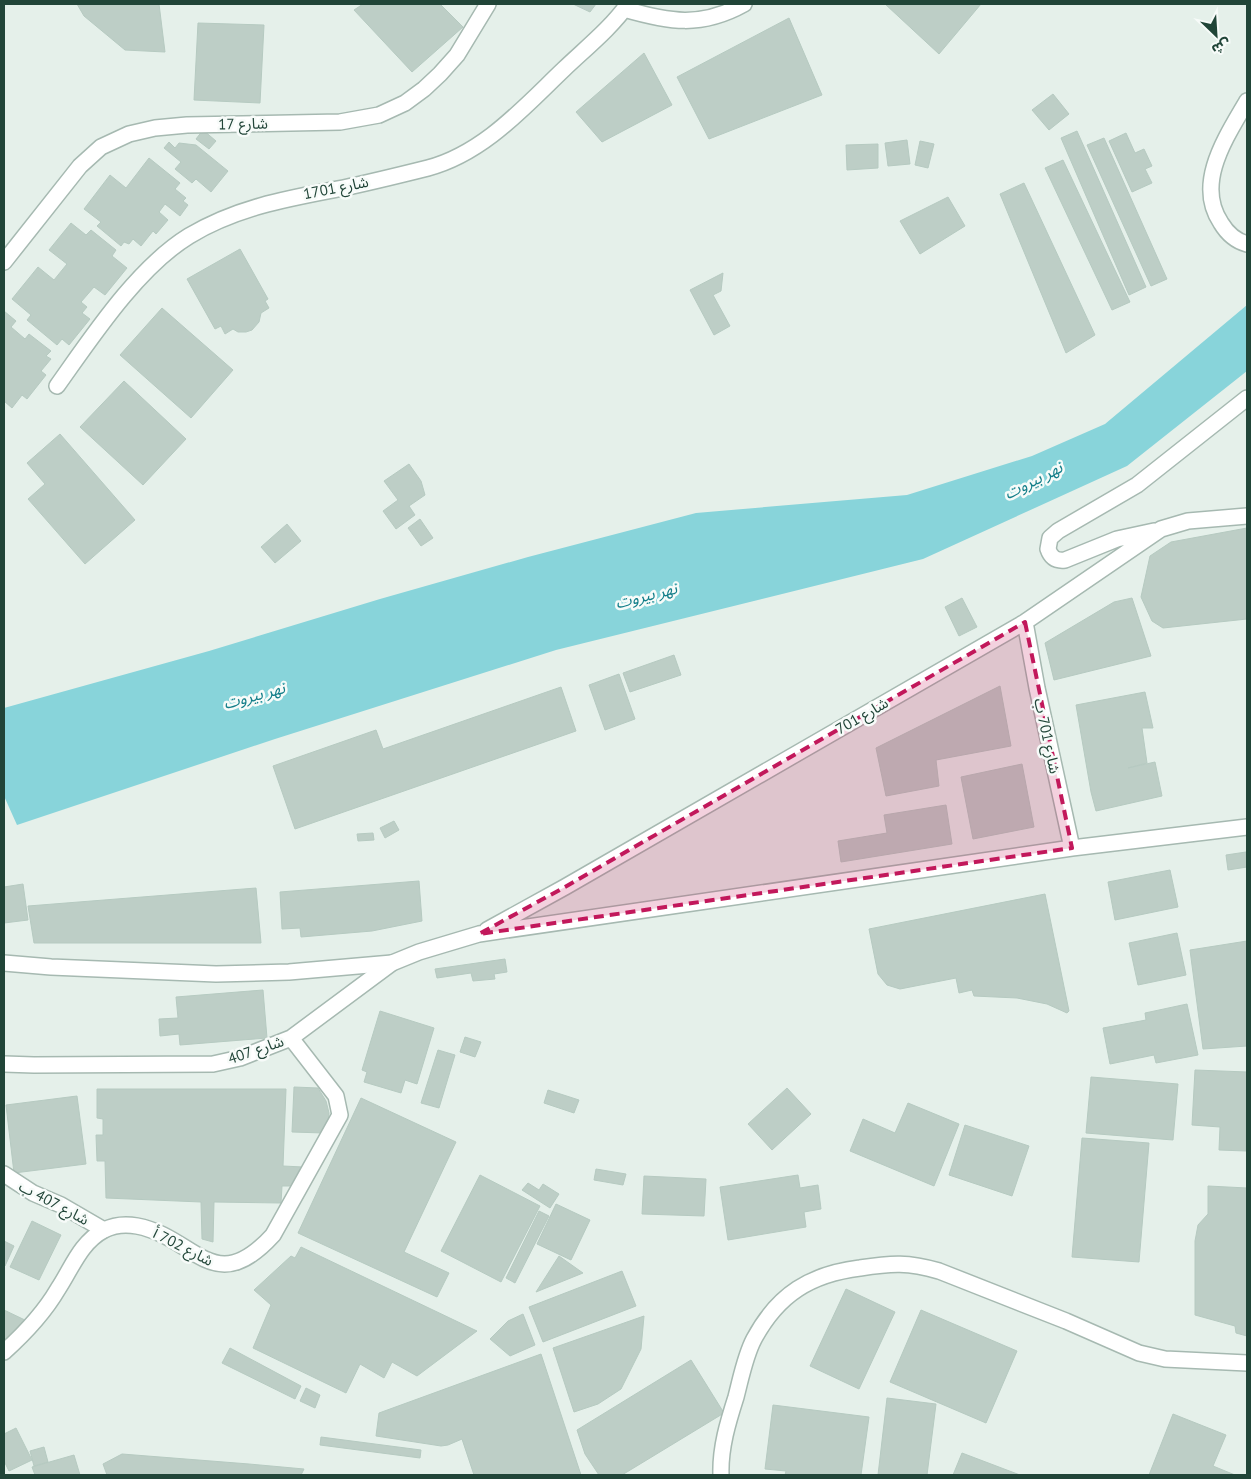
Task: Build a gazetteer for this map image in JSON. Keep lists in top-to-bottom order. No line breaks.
{"streets":{"street":["شارع 17","شارع 1701","شارع 701","شارع 701 ب","شارع 407","شارع 407 ب","شارع 702 أ"]},"crossings":[["شارع 701","شارع 701 ب"],["شارع 701","شارع 407"],["شارع 407","شارع 702 أ"],["شارع 407 ب","شارع 702 أ"]],"water":["نهر بيروت"],"north":"bottom right"}
